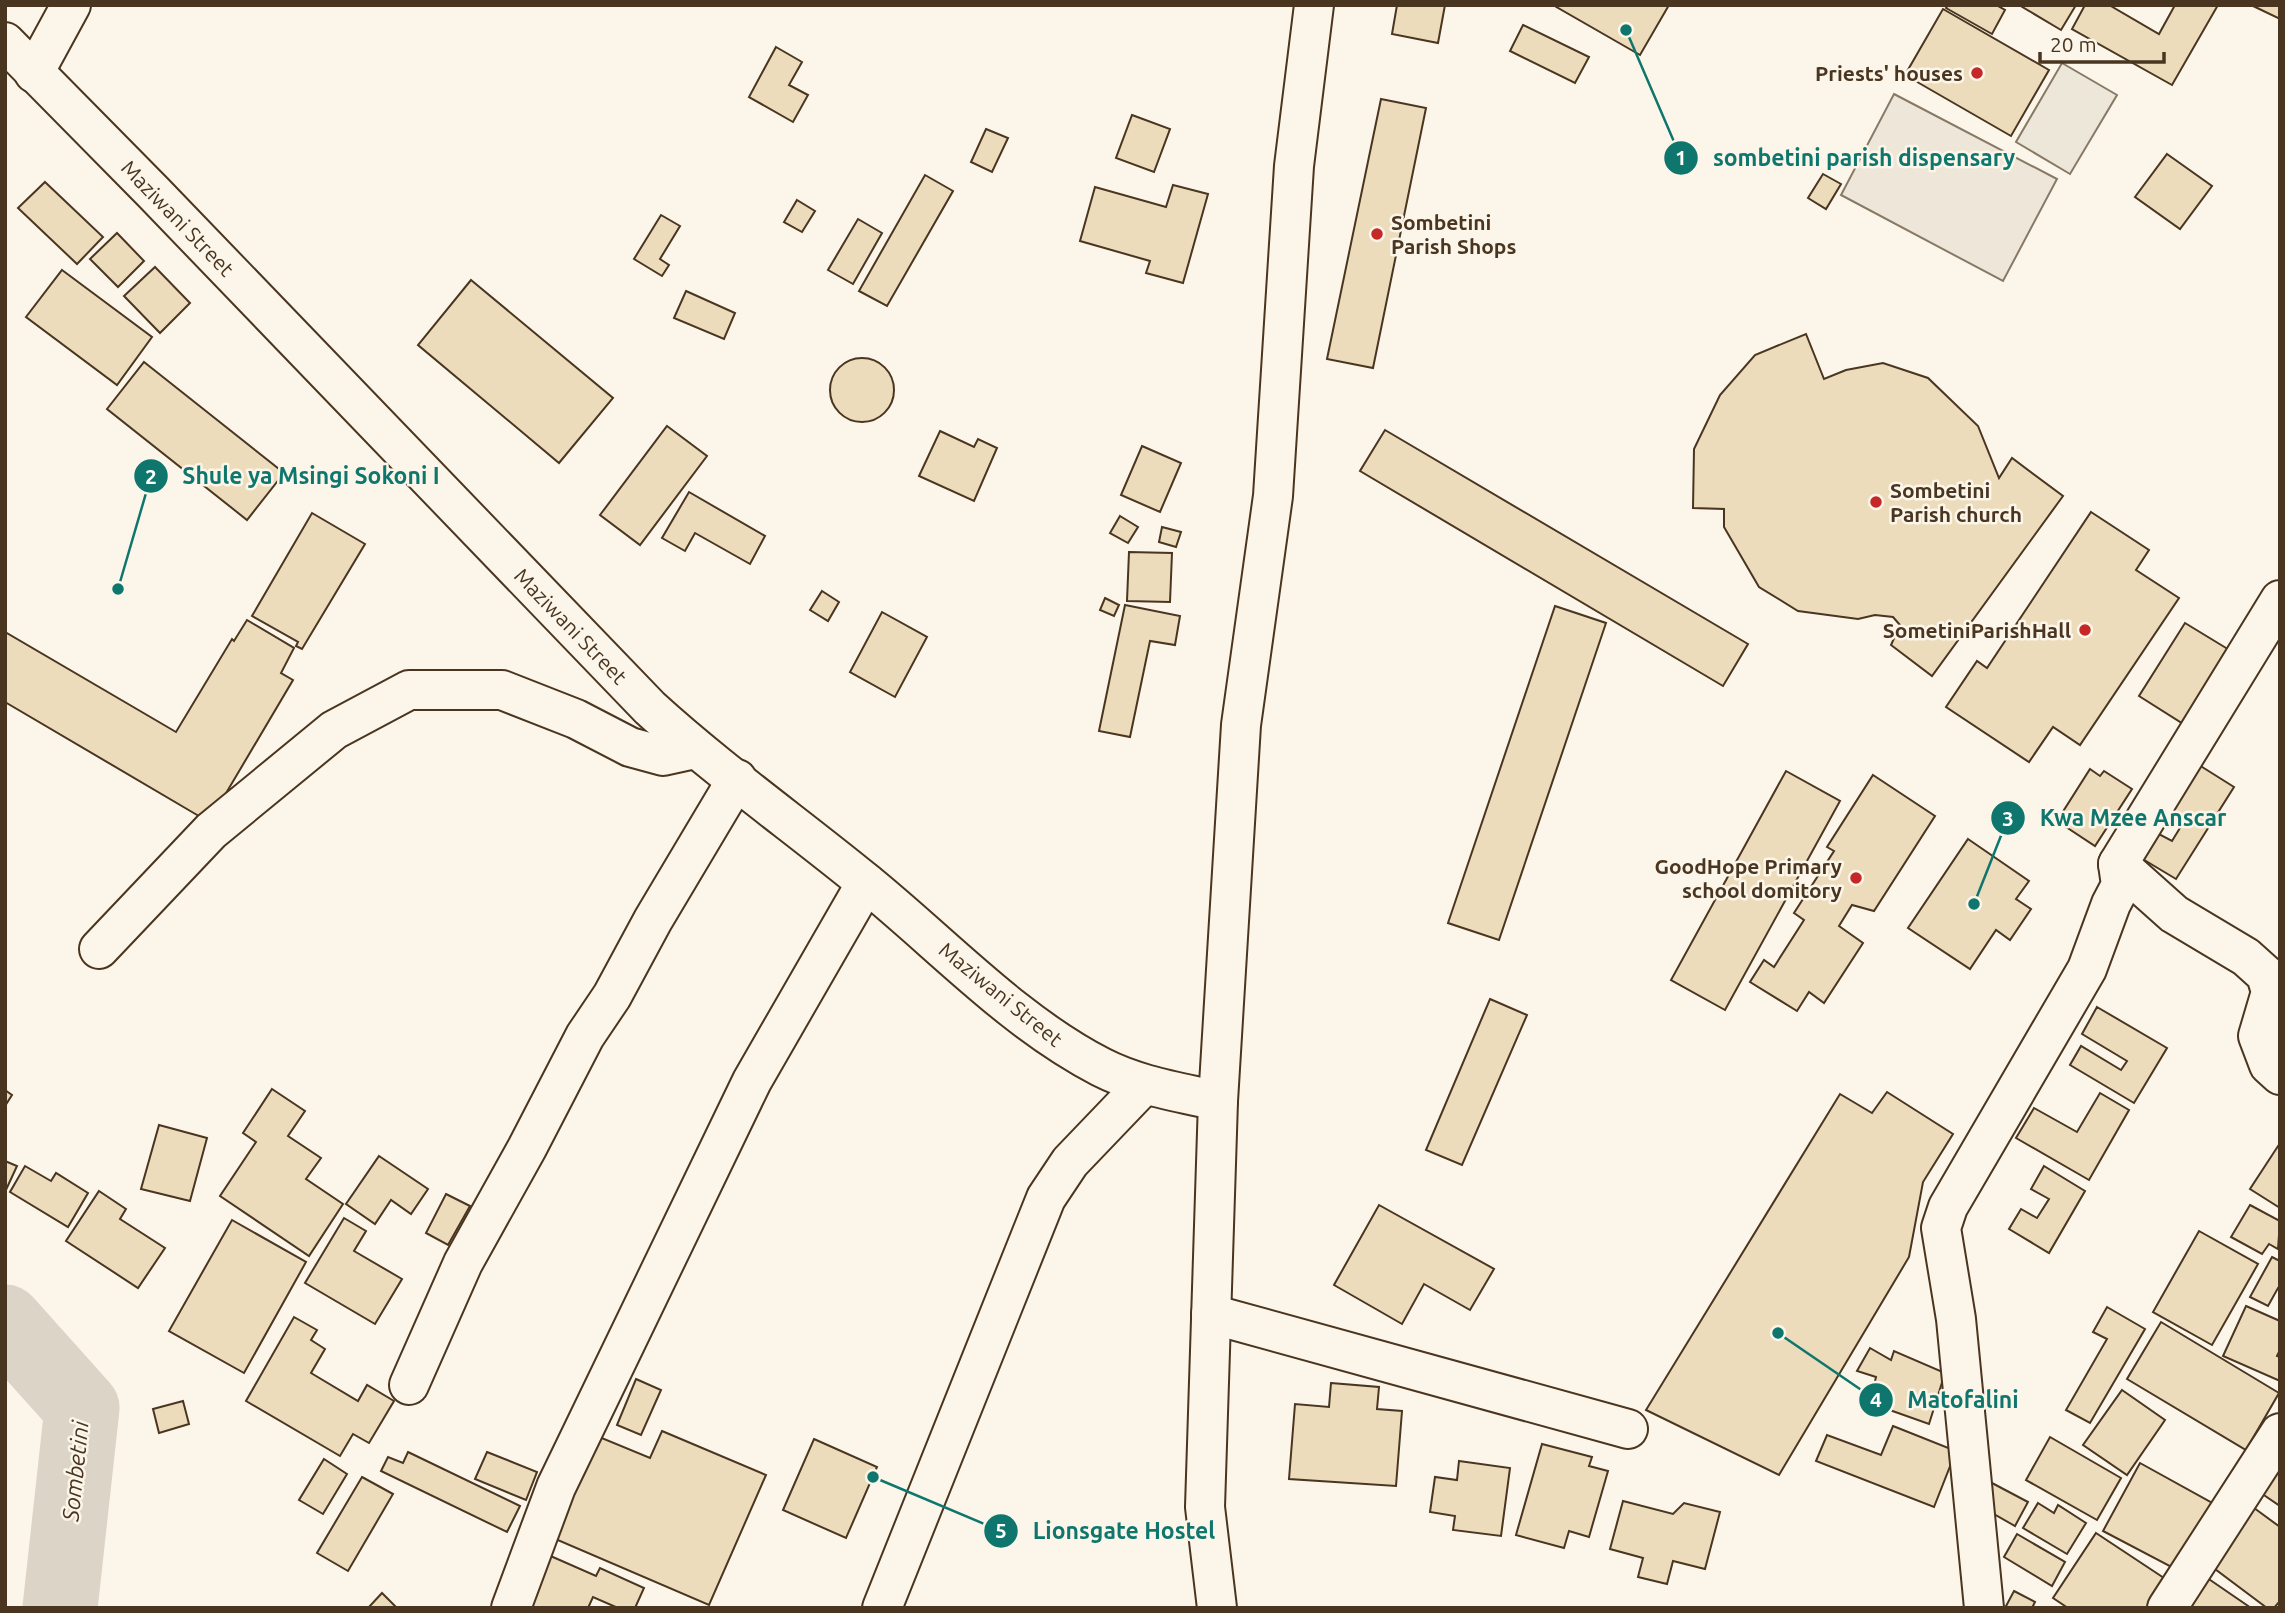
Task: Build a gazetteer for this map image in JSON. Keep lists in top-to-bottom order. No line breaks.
{"streets":{"street":["Maziwani Street"]},"water":["Sombetini"],"places":["sombetini parish dispensary","Priests' houses","Sombetini Parish Shops","Sombetini Parish church","Shule ya Msingi Sokoni I","SometiniParishHall","GoodHope Primary school domitory","Kwa Mzee Anscar","Matofalini","Lionsgate Hostel"],"scale_bar":"20 m"}
